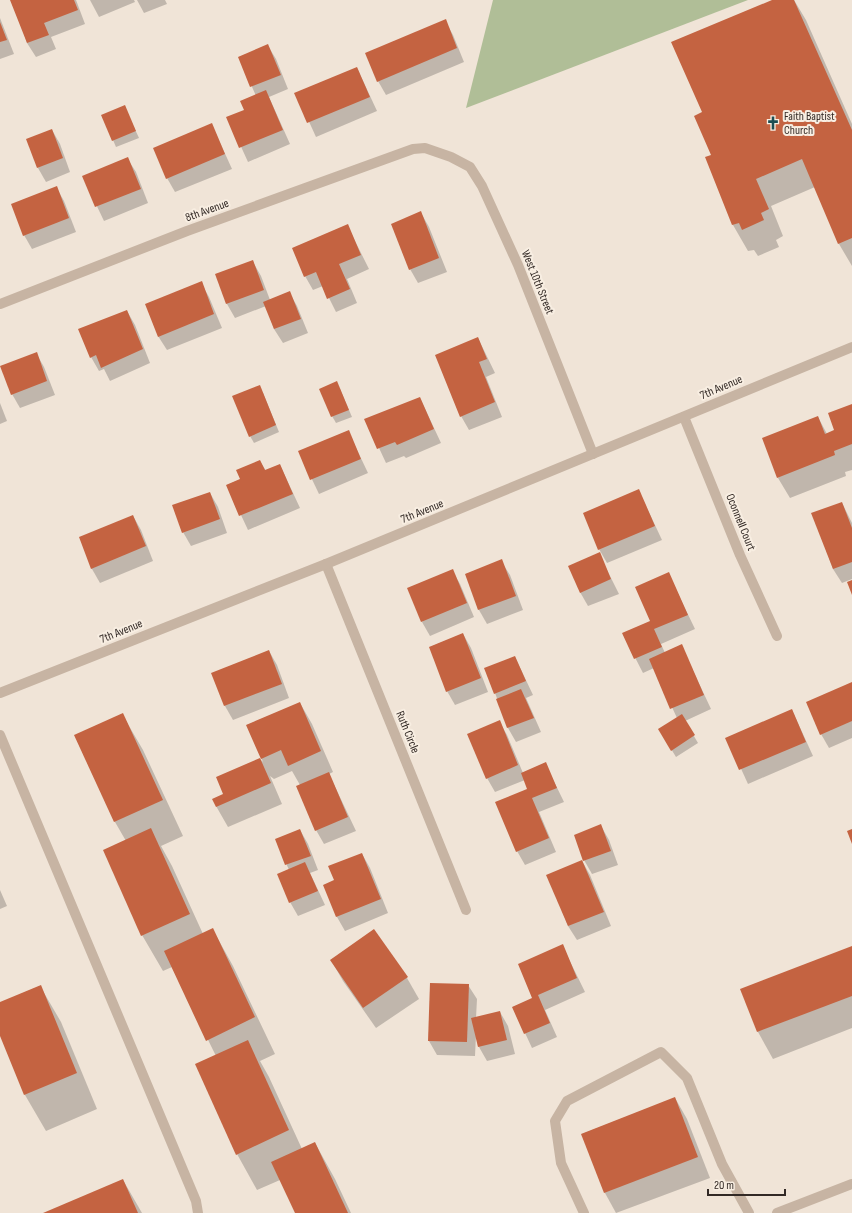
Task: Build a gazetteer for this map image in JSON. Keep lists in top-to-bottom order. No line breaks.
{"streets":{"street":["8th Avenue","West 10th Street","7th Avenue","Oconnell Court","Ruth Circle"]},"crossings":[["8th Avenue","West 10th Street"],["West 10th Street","7th Avenue"],["7th Avenue","Oconnell Court"],["7th Avenue","Ruth Circle"]],"places":{"church":["Faith Baptist Church"]},"scale_bar":"20 m"}
